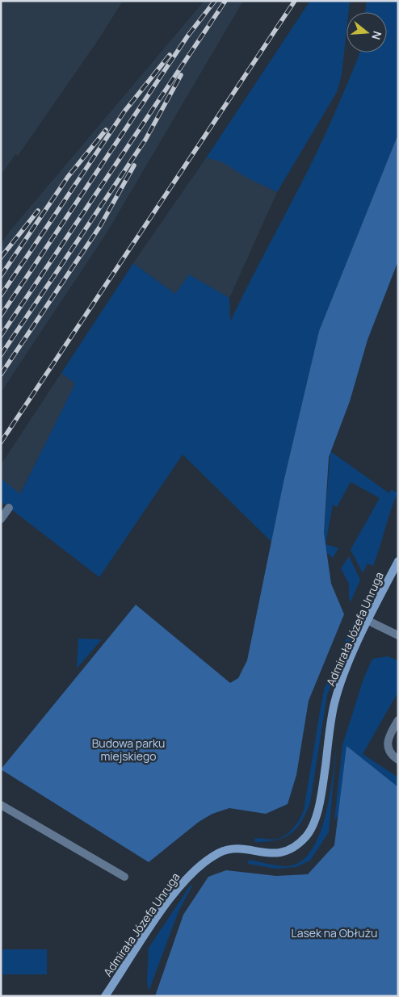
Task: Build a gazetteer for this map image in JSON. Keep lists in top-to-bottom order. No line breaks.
{"streets":{"street":["Admirała Józefa Unruga"]},"parks":["Budowa parku miejskiego","Lasek na Obłużu"],"north":"right"}
